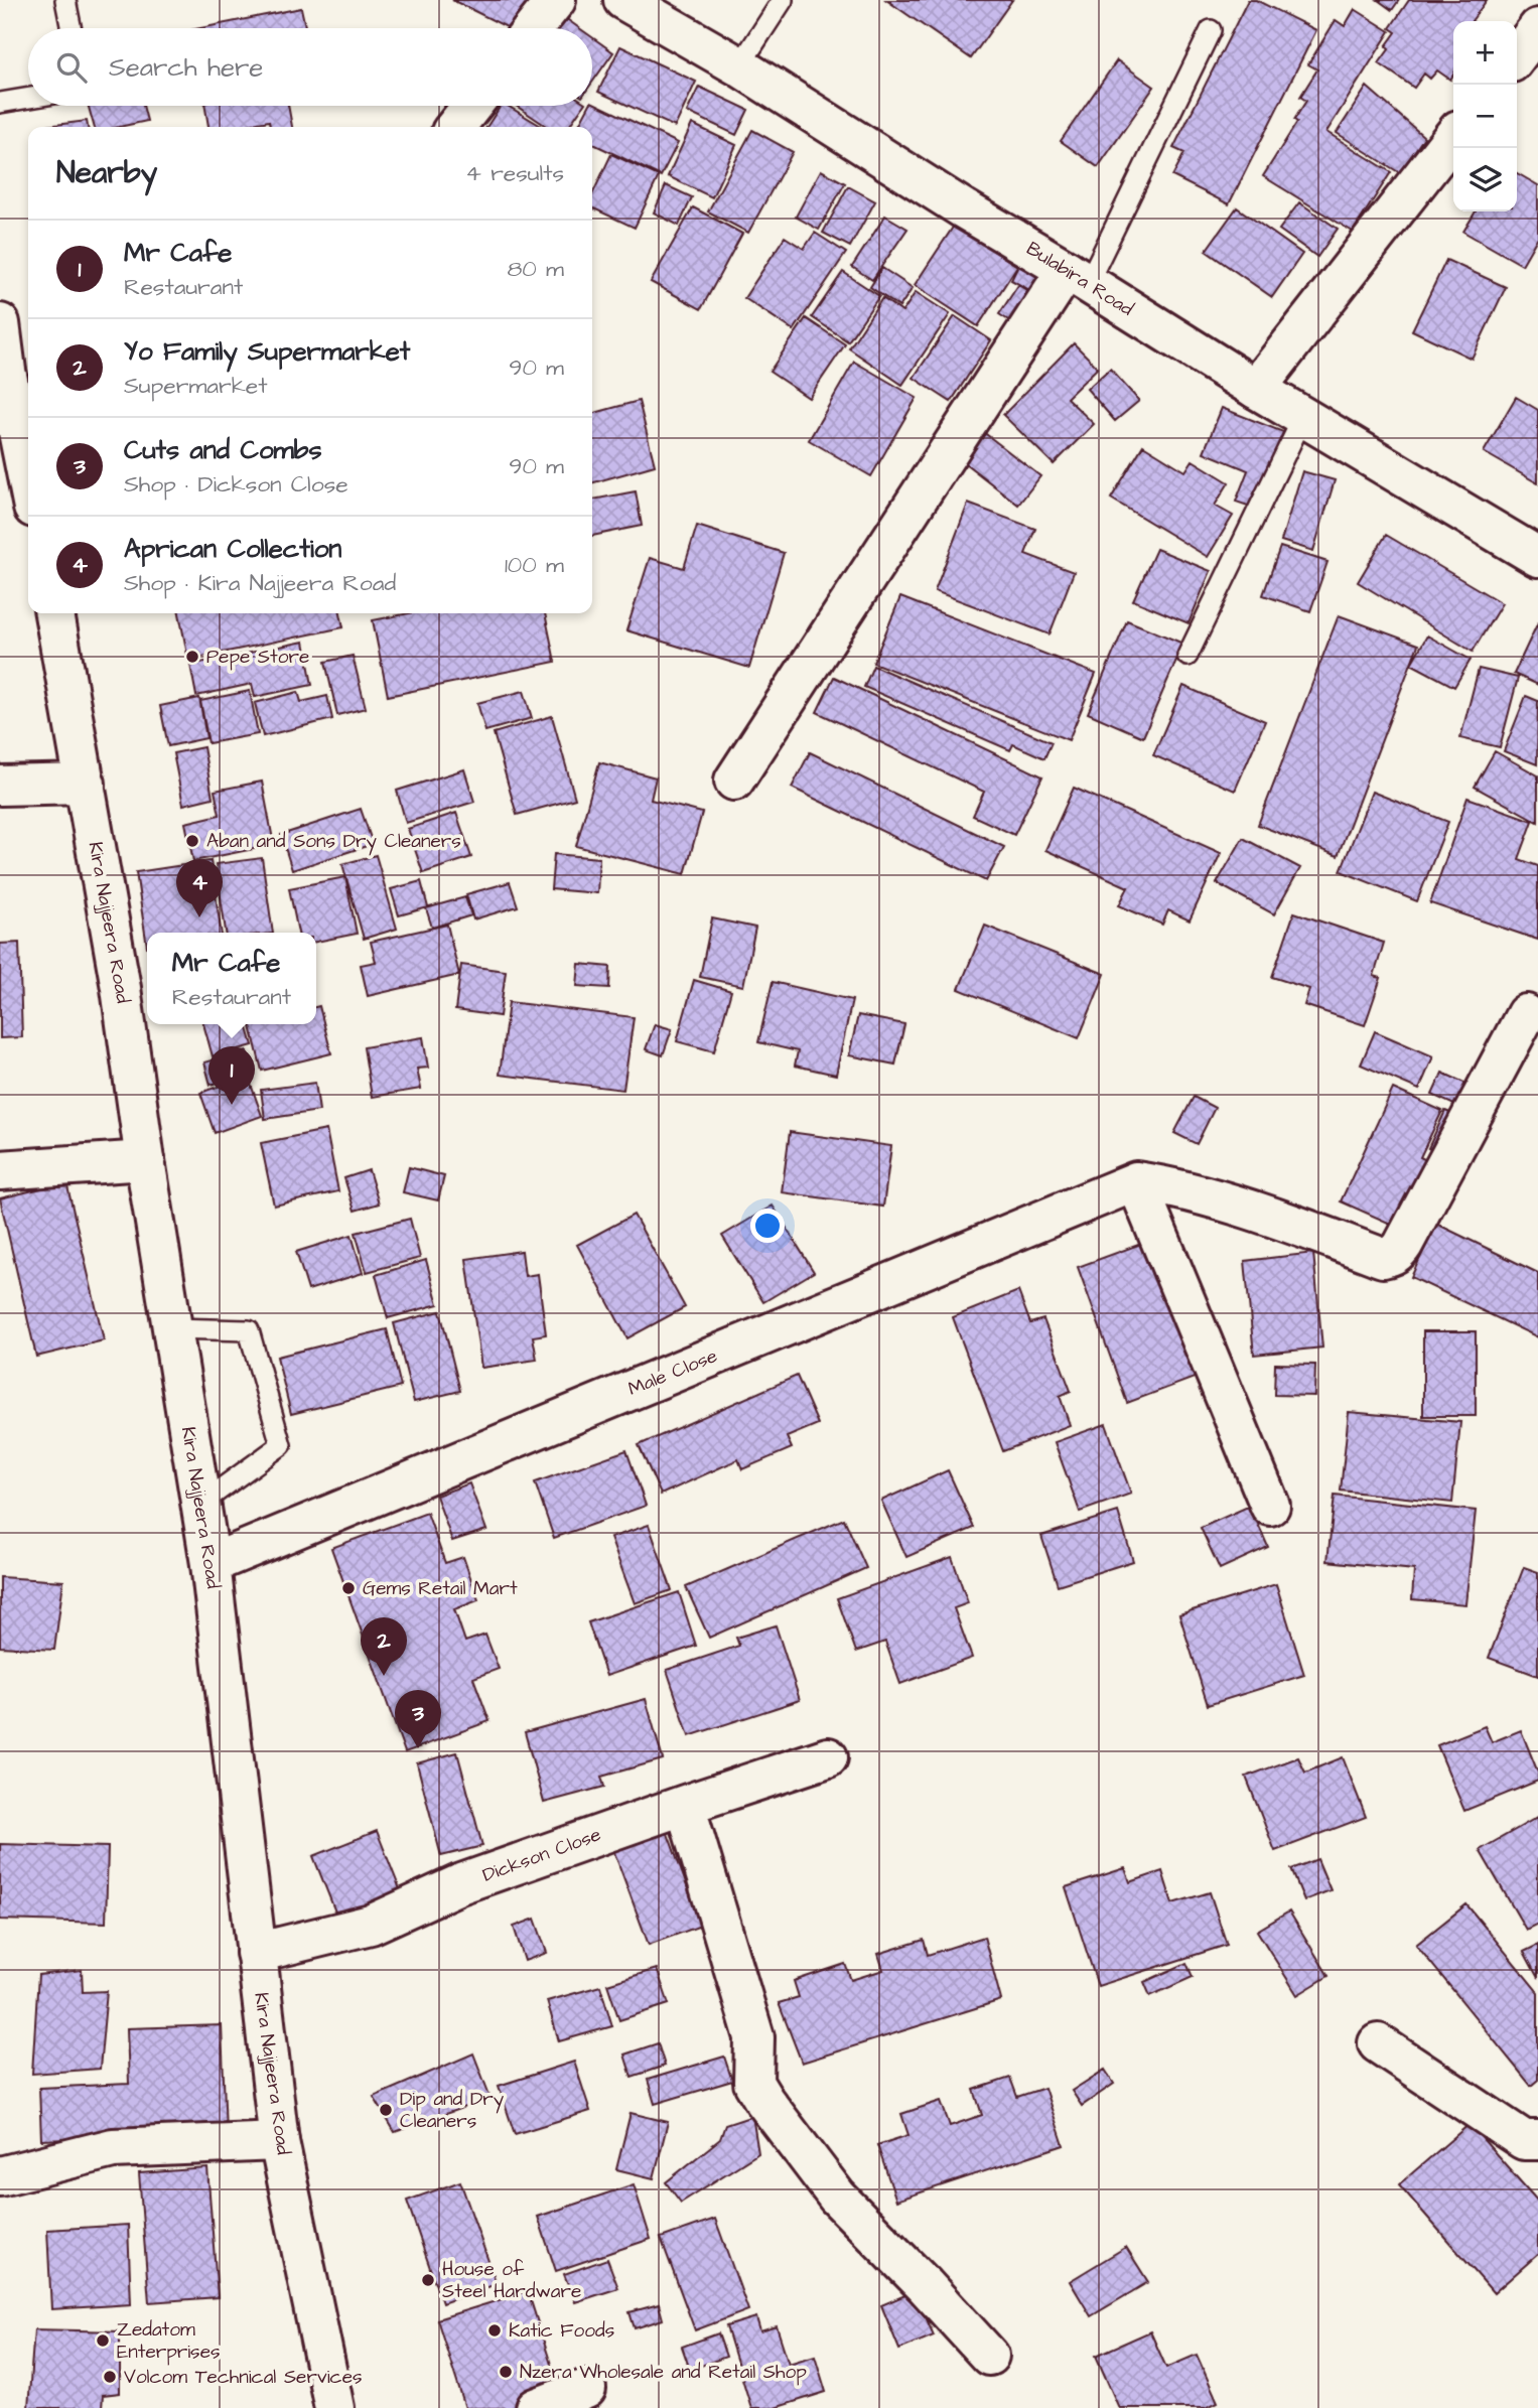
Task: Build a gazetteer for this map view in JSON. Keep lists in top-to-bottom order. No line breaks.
{"streets":{"street":["Bulabira Road","Kira Najjeera Road","Male Close","Dickson Close"]},"crossings":[["Kira Najjeera Road","Male Close"],["Kira Najjeera Road","Dickson Close"]],"places":["Pepe Store","Aban and Sons Dry Cleaners","Gems Retail Mart","Dip and Dry Cleaners","House of Steel Hardware","Katic Foods","Zedatom Enterprises","Nzera Wholesale and Retail Shop","Volcom Technical Services"],"page":{"map_buttons":["+","−"],"search":"Search here","heading":["Nearby","4 results"],"list":[{"mark":"1","name":"Mr Cafe","note":"Restaurant","value":"80 m"},{"mark":"2","name":"Yo Family Supermarket","note":"Supermarket","value":"90 m"},{"mark":"3","name":"Cuts and Combs","note":"Shop · Dickson Close","value":"90 m"},{"mark":"4","name":"Aprican Collection","note":"Shop · Kira Najjeera Road","value":"100 m"}],"pins":["4","1","2","3"],"popup":["Mr Cafe","Restaurant"]}}
